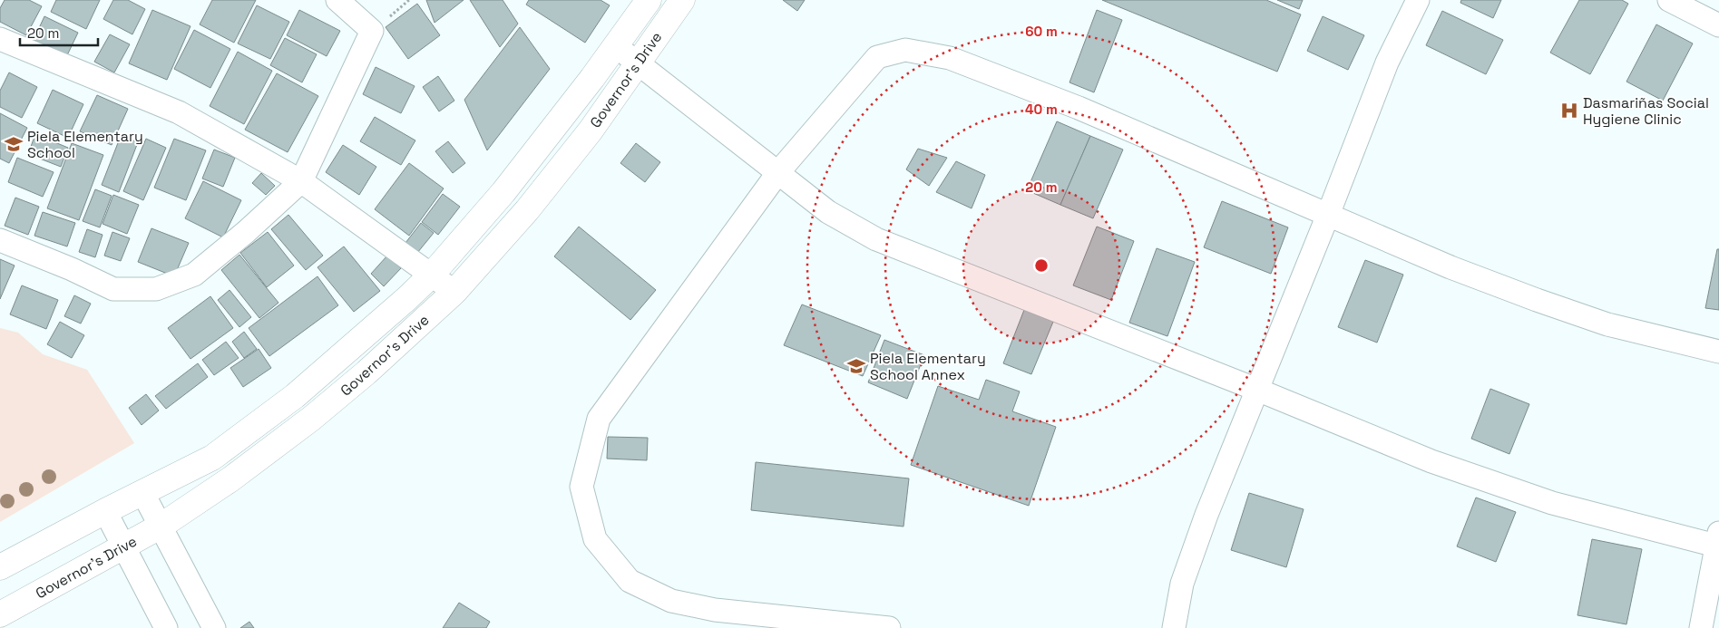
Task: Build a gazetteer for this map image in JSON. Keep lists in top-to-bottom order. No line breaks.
{"streets":{"highway":["Governor's Drive"]},"places":{"hospital":["Dasmariñas Social Hygiene Clinic"],"school or university":["Piela Elementary School","Piela Elementary School Annex"]},"scale_bar":"20 m","rings":["60 m","40 m","20 m"]}
